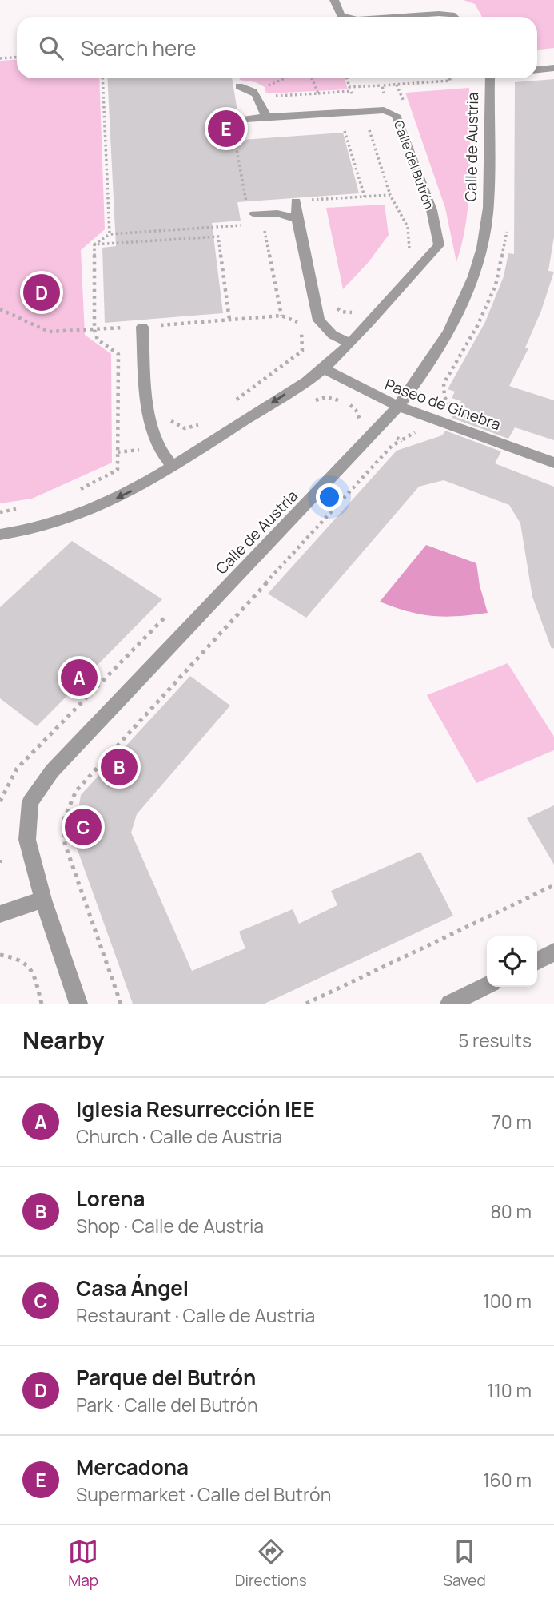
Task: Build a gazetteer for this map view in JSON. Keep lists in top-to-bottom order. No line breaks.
{"streets":{"street":["Calle de Austria","Calle del Butrón","Paseo de Ginebra"]},"crossings":[["Calle de Austria","Paseo de Ginebra"],["Calle del Butrón","Paseo de Ginebra"]],"one_way":["Calle del Butrón"],"page":{"search":"Search here","pins":["E","D","A","B","C"],"heading":["Nearby","5 results"],"list":[{"mark":"A","name":"Iglesia Resurrección IEE","note":"Church · Calle de Austria","value":"70 m"},{"mark":"B","name":"Lorena","note":"Shop · Calle de Austria","value":"80 m"},{"mark":"C","name":"Casa Ángel","note":"Restaurant · Calle de Austria","value":"100 m"},{"mark":"D","name":"Parque del Butrón","note":"Park · Calle del Butrón","value":"110 m"},{"mark":"E","name":"Mercadona","note":"Supermarket · Calle del Butrón","value":"160 m"}],"nav":["Map","Directions","Saved"]}}
